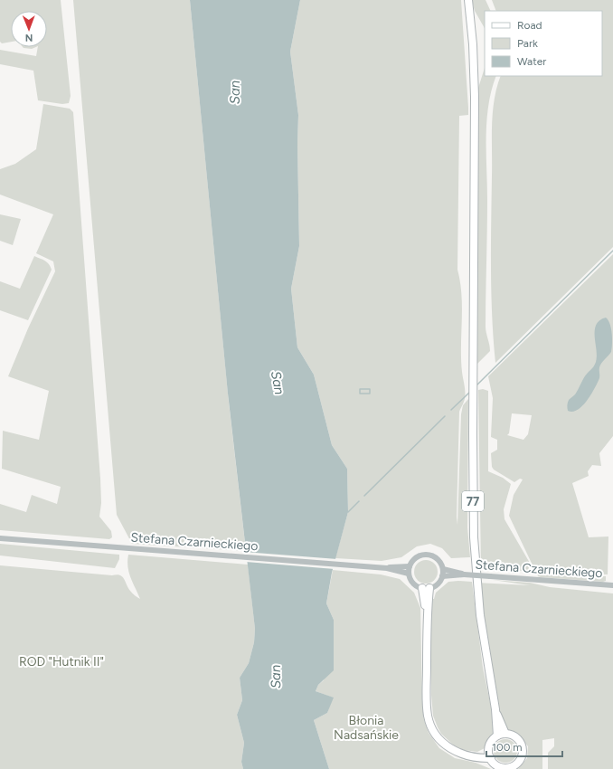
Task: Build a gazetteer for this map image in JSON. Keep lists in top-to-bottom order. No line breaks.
{"streets":{"main road":["77"],"street":["Stefana Czarnieckiego"]},"water":["San"],"parks":["ROD \"Hutnik II\"","Błonia Nadsańskie"],"legend":["Road","Park","Water"],"scale_bar":"100 m","north":"bottom"}
